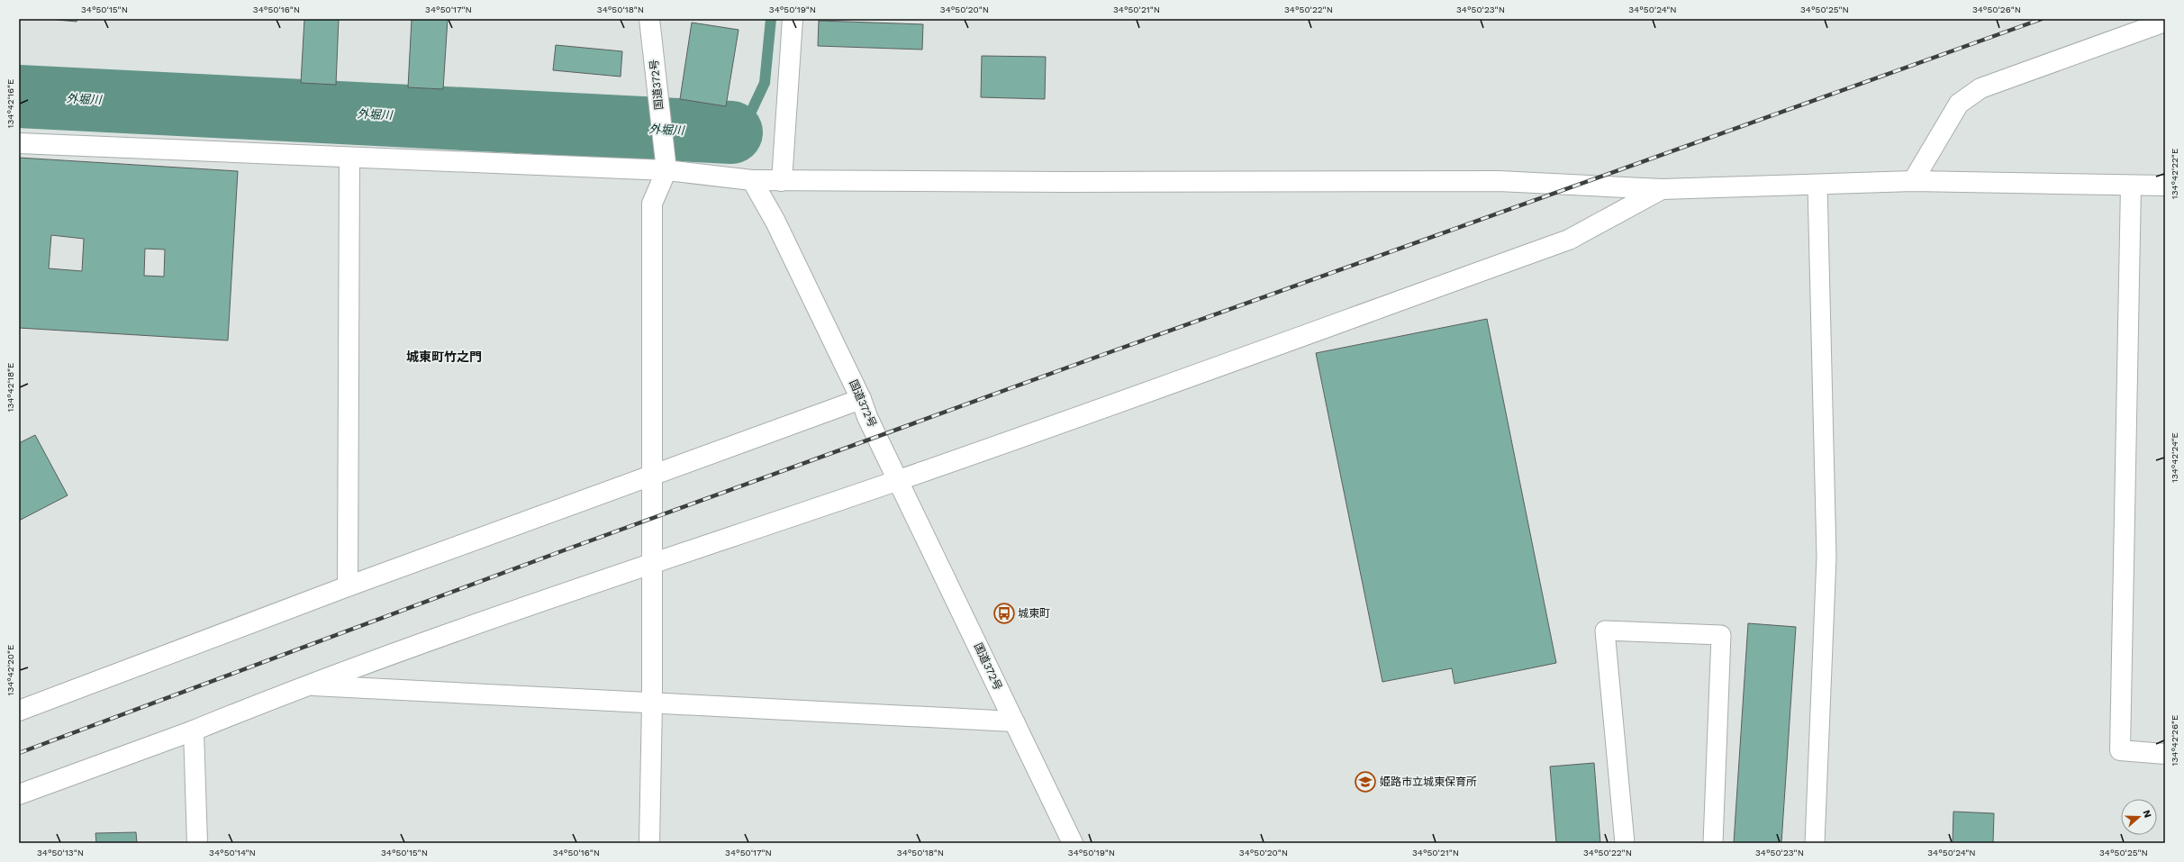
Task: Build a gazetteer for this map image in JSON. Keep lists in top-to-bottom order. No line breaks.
{"streets":{"main road":["国道372号"]},"districts":["城東町竹之門"],"water":["外堀川"],"places":{"bus stop":["城東町"],"school or university":["姫路市立城東保育所"]},"north":"right","coordinates":["34°50'15\"N","34°50'16\"N","34°50'17\"N","34°50'18\"N","34°50'19\"N","34°50'20\"N","34°50'21\"N","34°50'22\"N","34°50'23\"N","34°50'24\"N","34°50'25\"N","34°50'26\"N","134°42'16\"E","134°42'22\"E","134°42'18\"E","134°42'24\"E","134°42'20\"E","134°42'26\"E","34°50'13\"N","34°50'14\"N"]}
